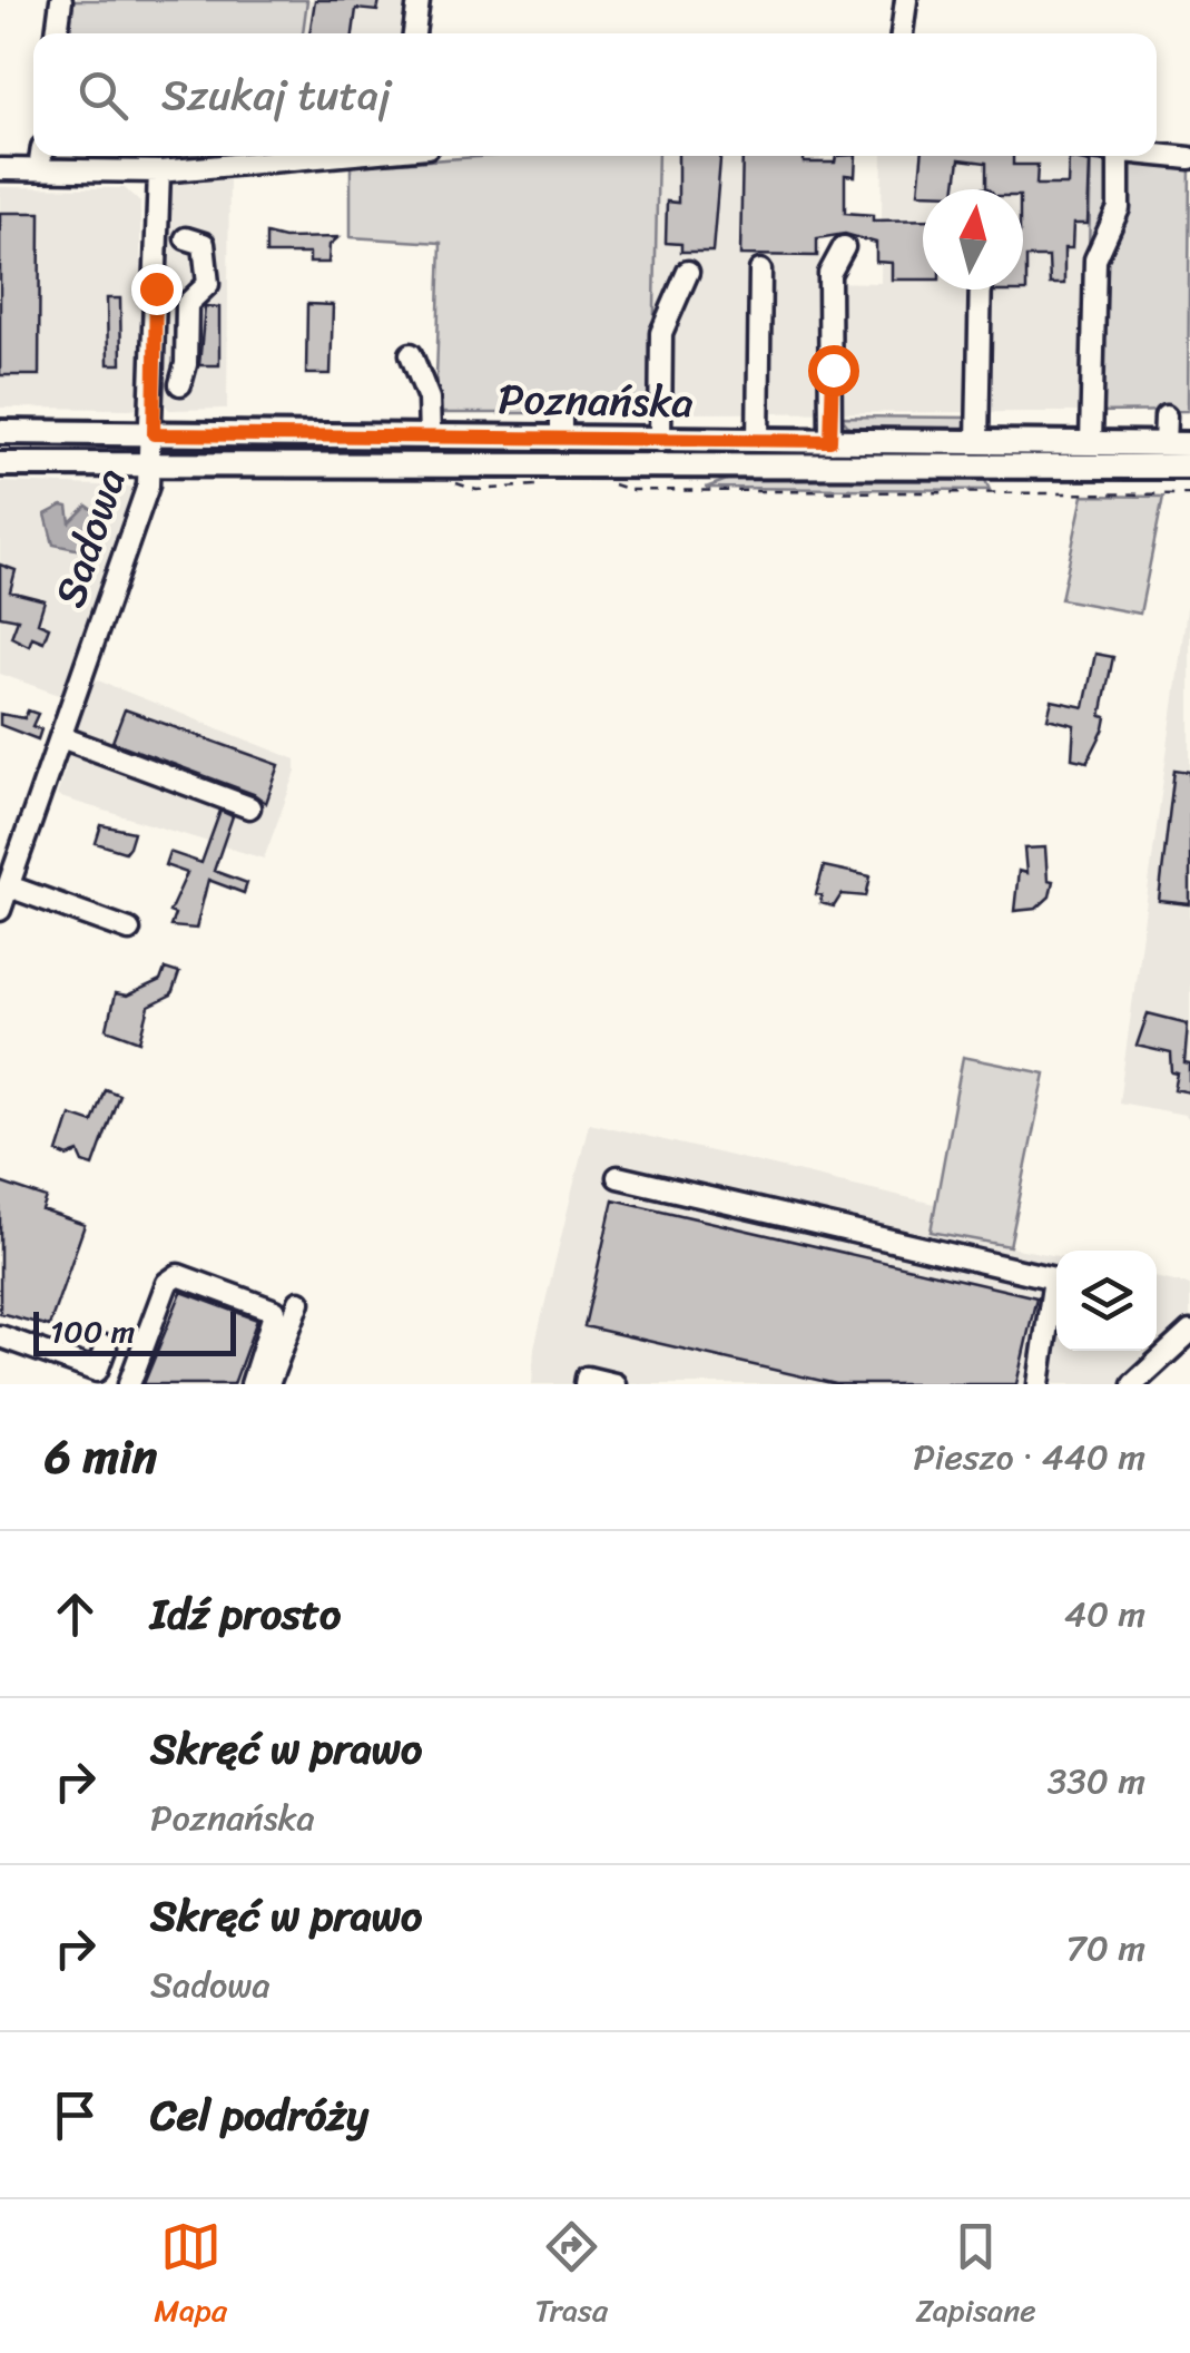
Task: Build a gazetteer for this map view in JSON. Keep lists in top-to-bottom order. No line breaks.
{"streets":{"main road":["Poznańska"],"street":["Sadowa"]},"crossings":[["Poznańska","Sadowa"]],"scale_bar":"100 m","north":"top","page":{"search":"Szukaj tutaj","scale":"100 m","heading":["6 min","Pieszo · 440 m"],"list":[["Idź prosto","40 m"],["Skręć w prawo","Poznańska","330 m"],["Skręć w prawo","Sadowa","70 m"],"Cel podróży"],"nav":["Mapa","Trasa","Zapisane"]}}
